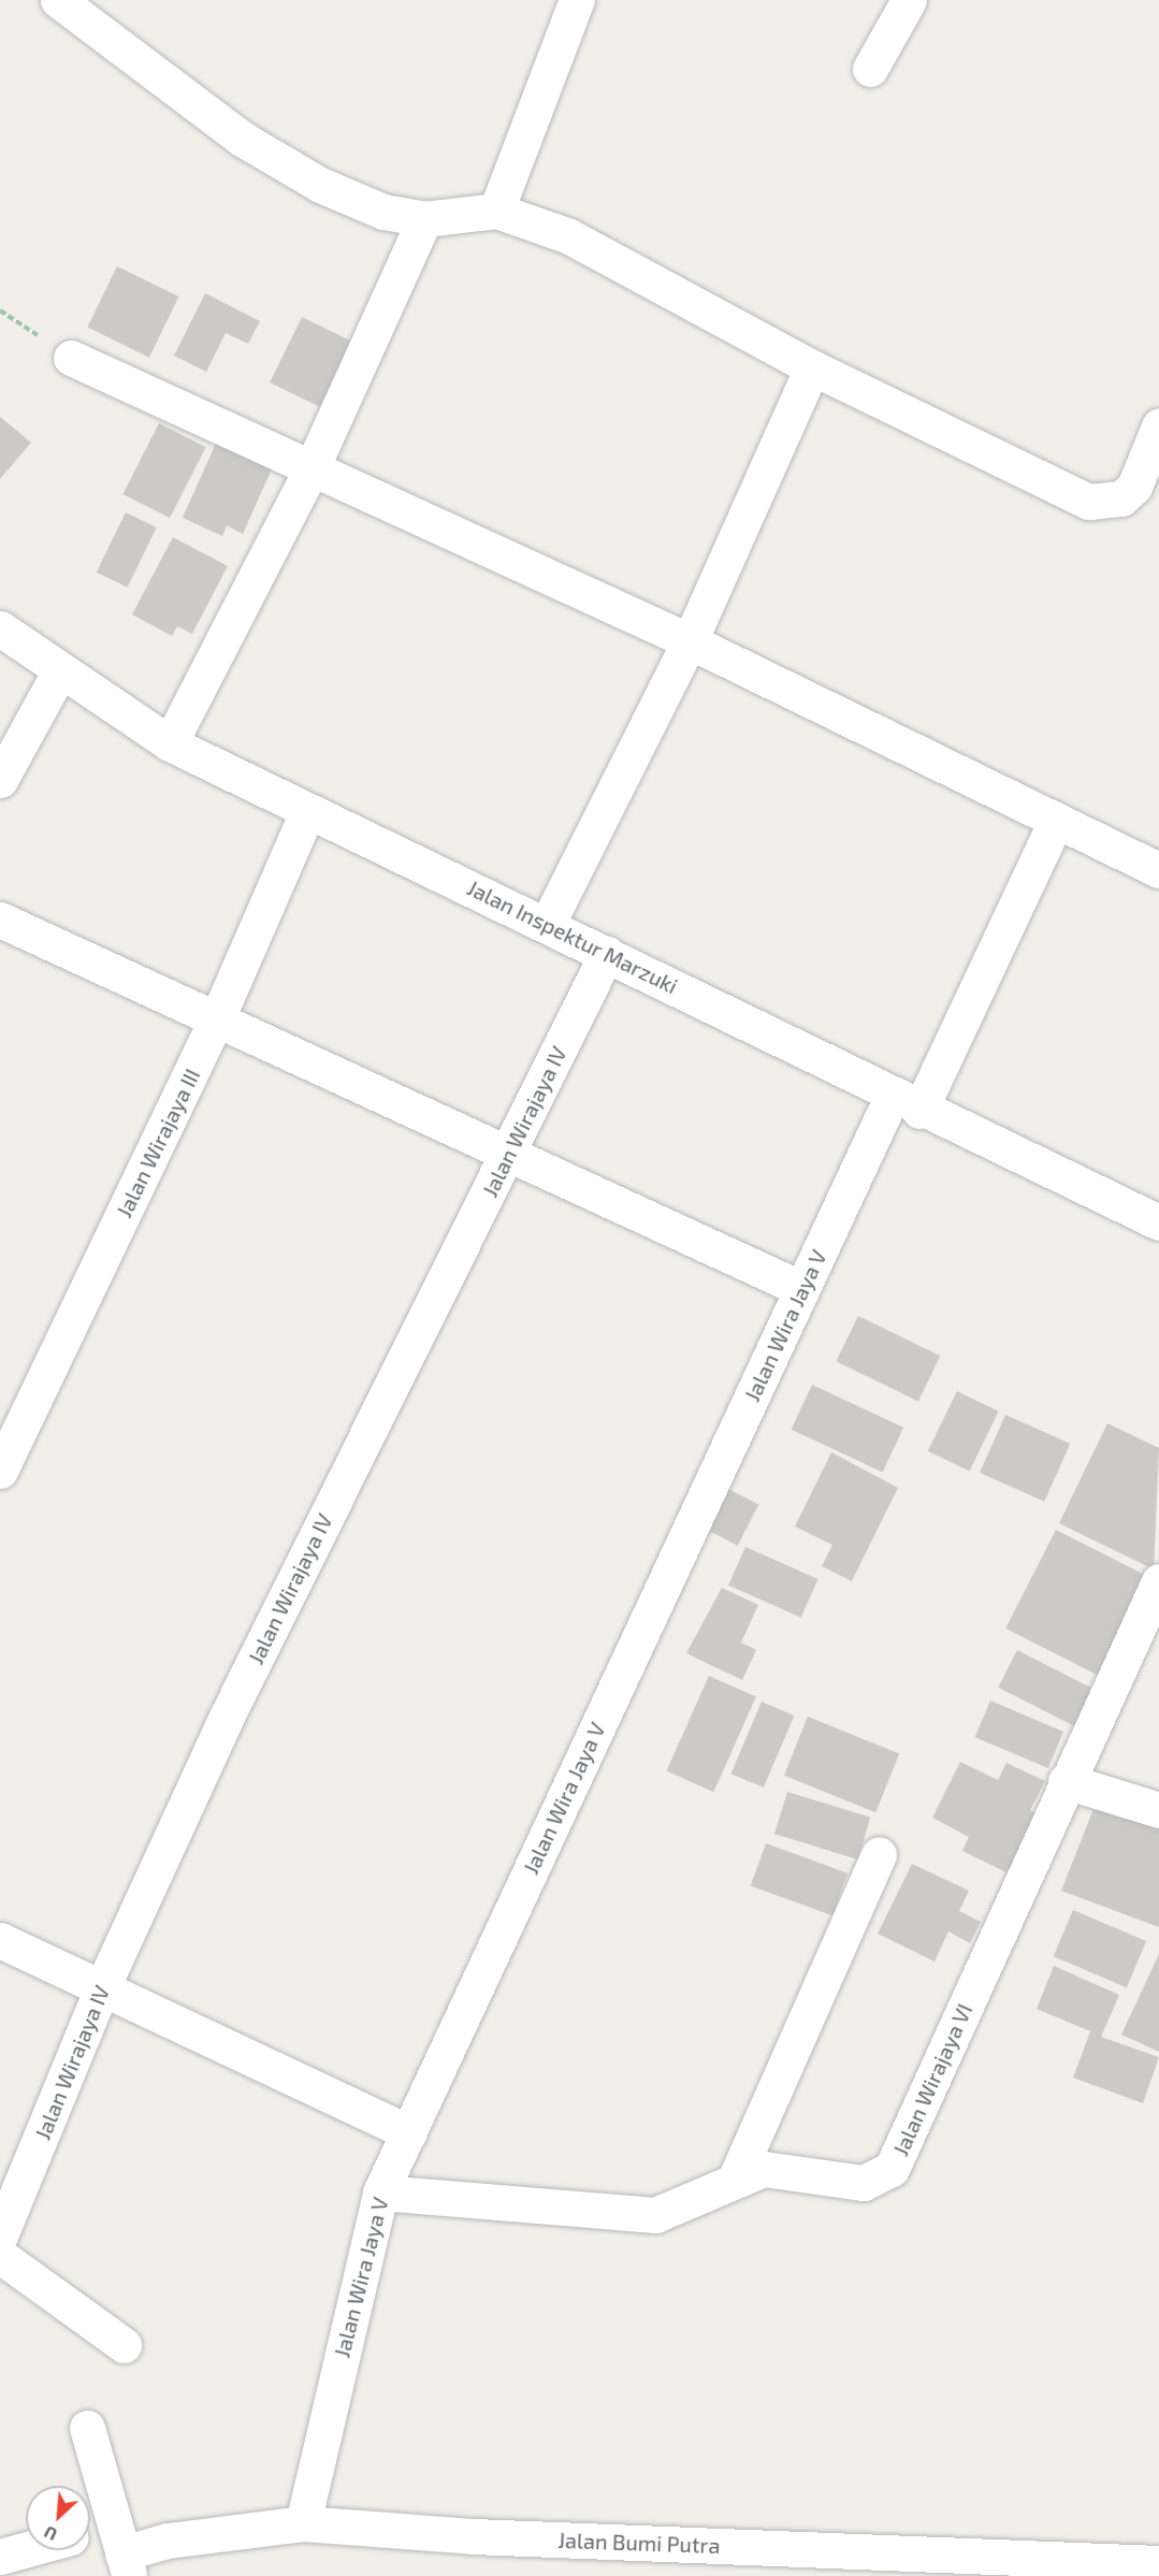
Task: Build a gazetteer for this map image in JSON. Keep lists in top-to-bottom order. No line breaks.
{"streets":{"street":["Jalan Inspektur Marzuki","Jalan Wirajaya IV","Jalan Wirajaya III","Jalan Wira Jaya V","Jalan Wirajaya VI","Jalan Bumi Putra"]},"crossings":[["Jalan Inspektur Marzuki","Jalan Wirajaya IV"],["Jalan Inspektur Marzuki","Jalan Wirajaya III"],["Jalan Inspektur Marzuki","Jalan Wira Jaya V"],["Jalan Wira Jaya V","Jalan Wirajaya VI"],["Jalan Wira Jaya V","Jalan Bumi Putra"]],"north":"bottom left"}
